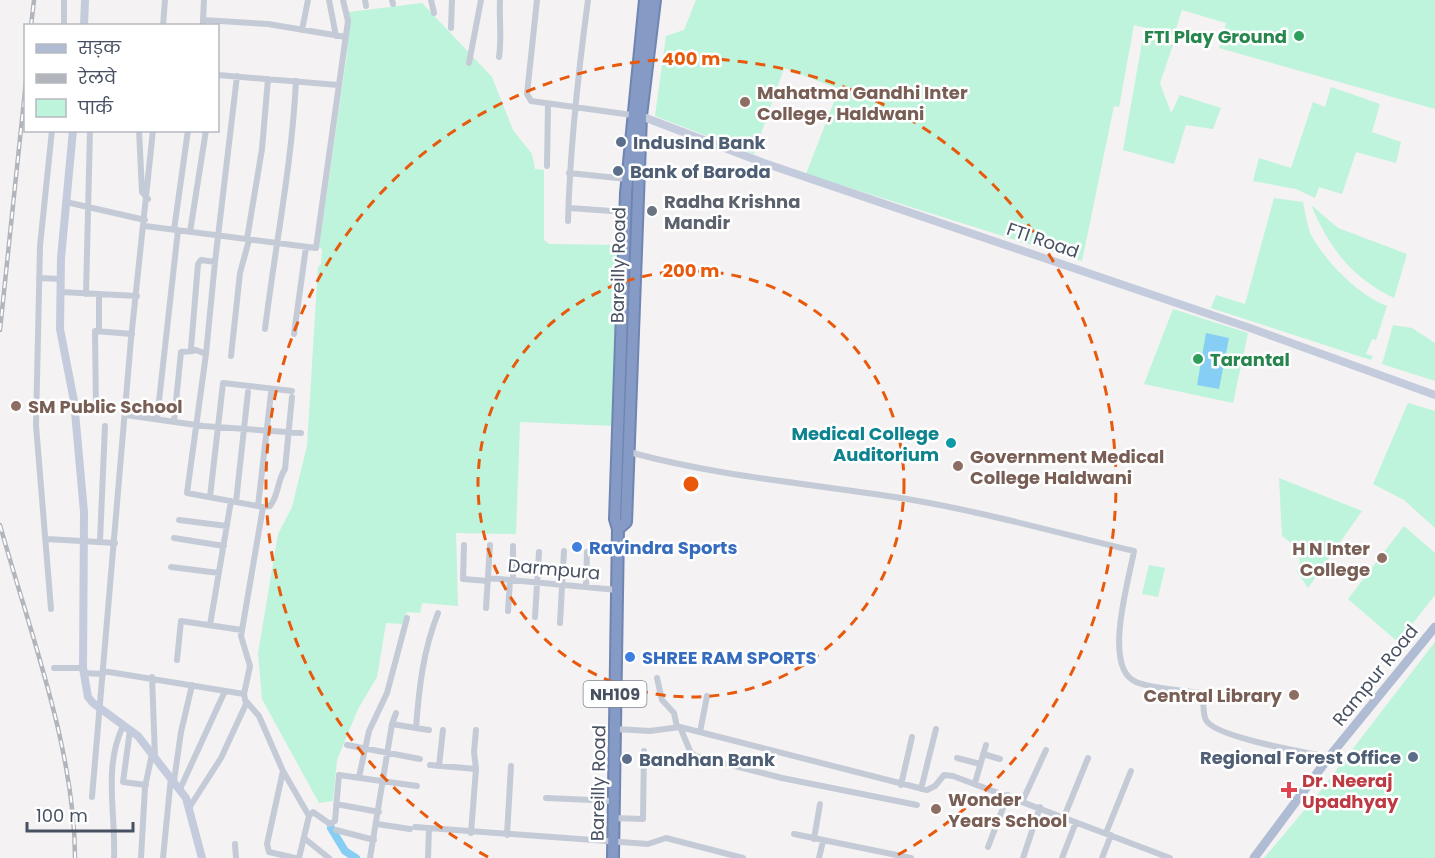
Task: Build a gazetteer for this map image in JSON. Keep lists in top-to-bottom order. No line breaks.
{"streets":{"highway":["Bareilly Road","NH109"],"main road":["FTI Road","Rampur Road"],"street":["Darmpura"]},"crossings":[["FTI Road","Bareilly Road"],["Bareilly Road","Darmpura"]],"places":{"other":["FTI Play Ground","Mahatma Gandhi Inter College, Haldwani","IndusInd Bank","Bank of Baroda","Radha Krishna Mandir","Tarantal","SM Public School","Medical College Auditorium","Government Medical College Haldwani","Ravindra Sports","H N Inter College","SHREE RAM SPORTS","Central Library","Regional Forest Office","Bandhan Bank","Wonder Years School"],"health":["Dr. Neeraj Upadhyay"]},"legend":["सड़क","रेलवे","पार्क"],"scale_bar":"100 m","rings":["400 m","200 m"]}
